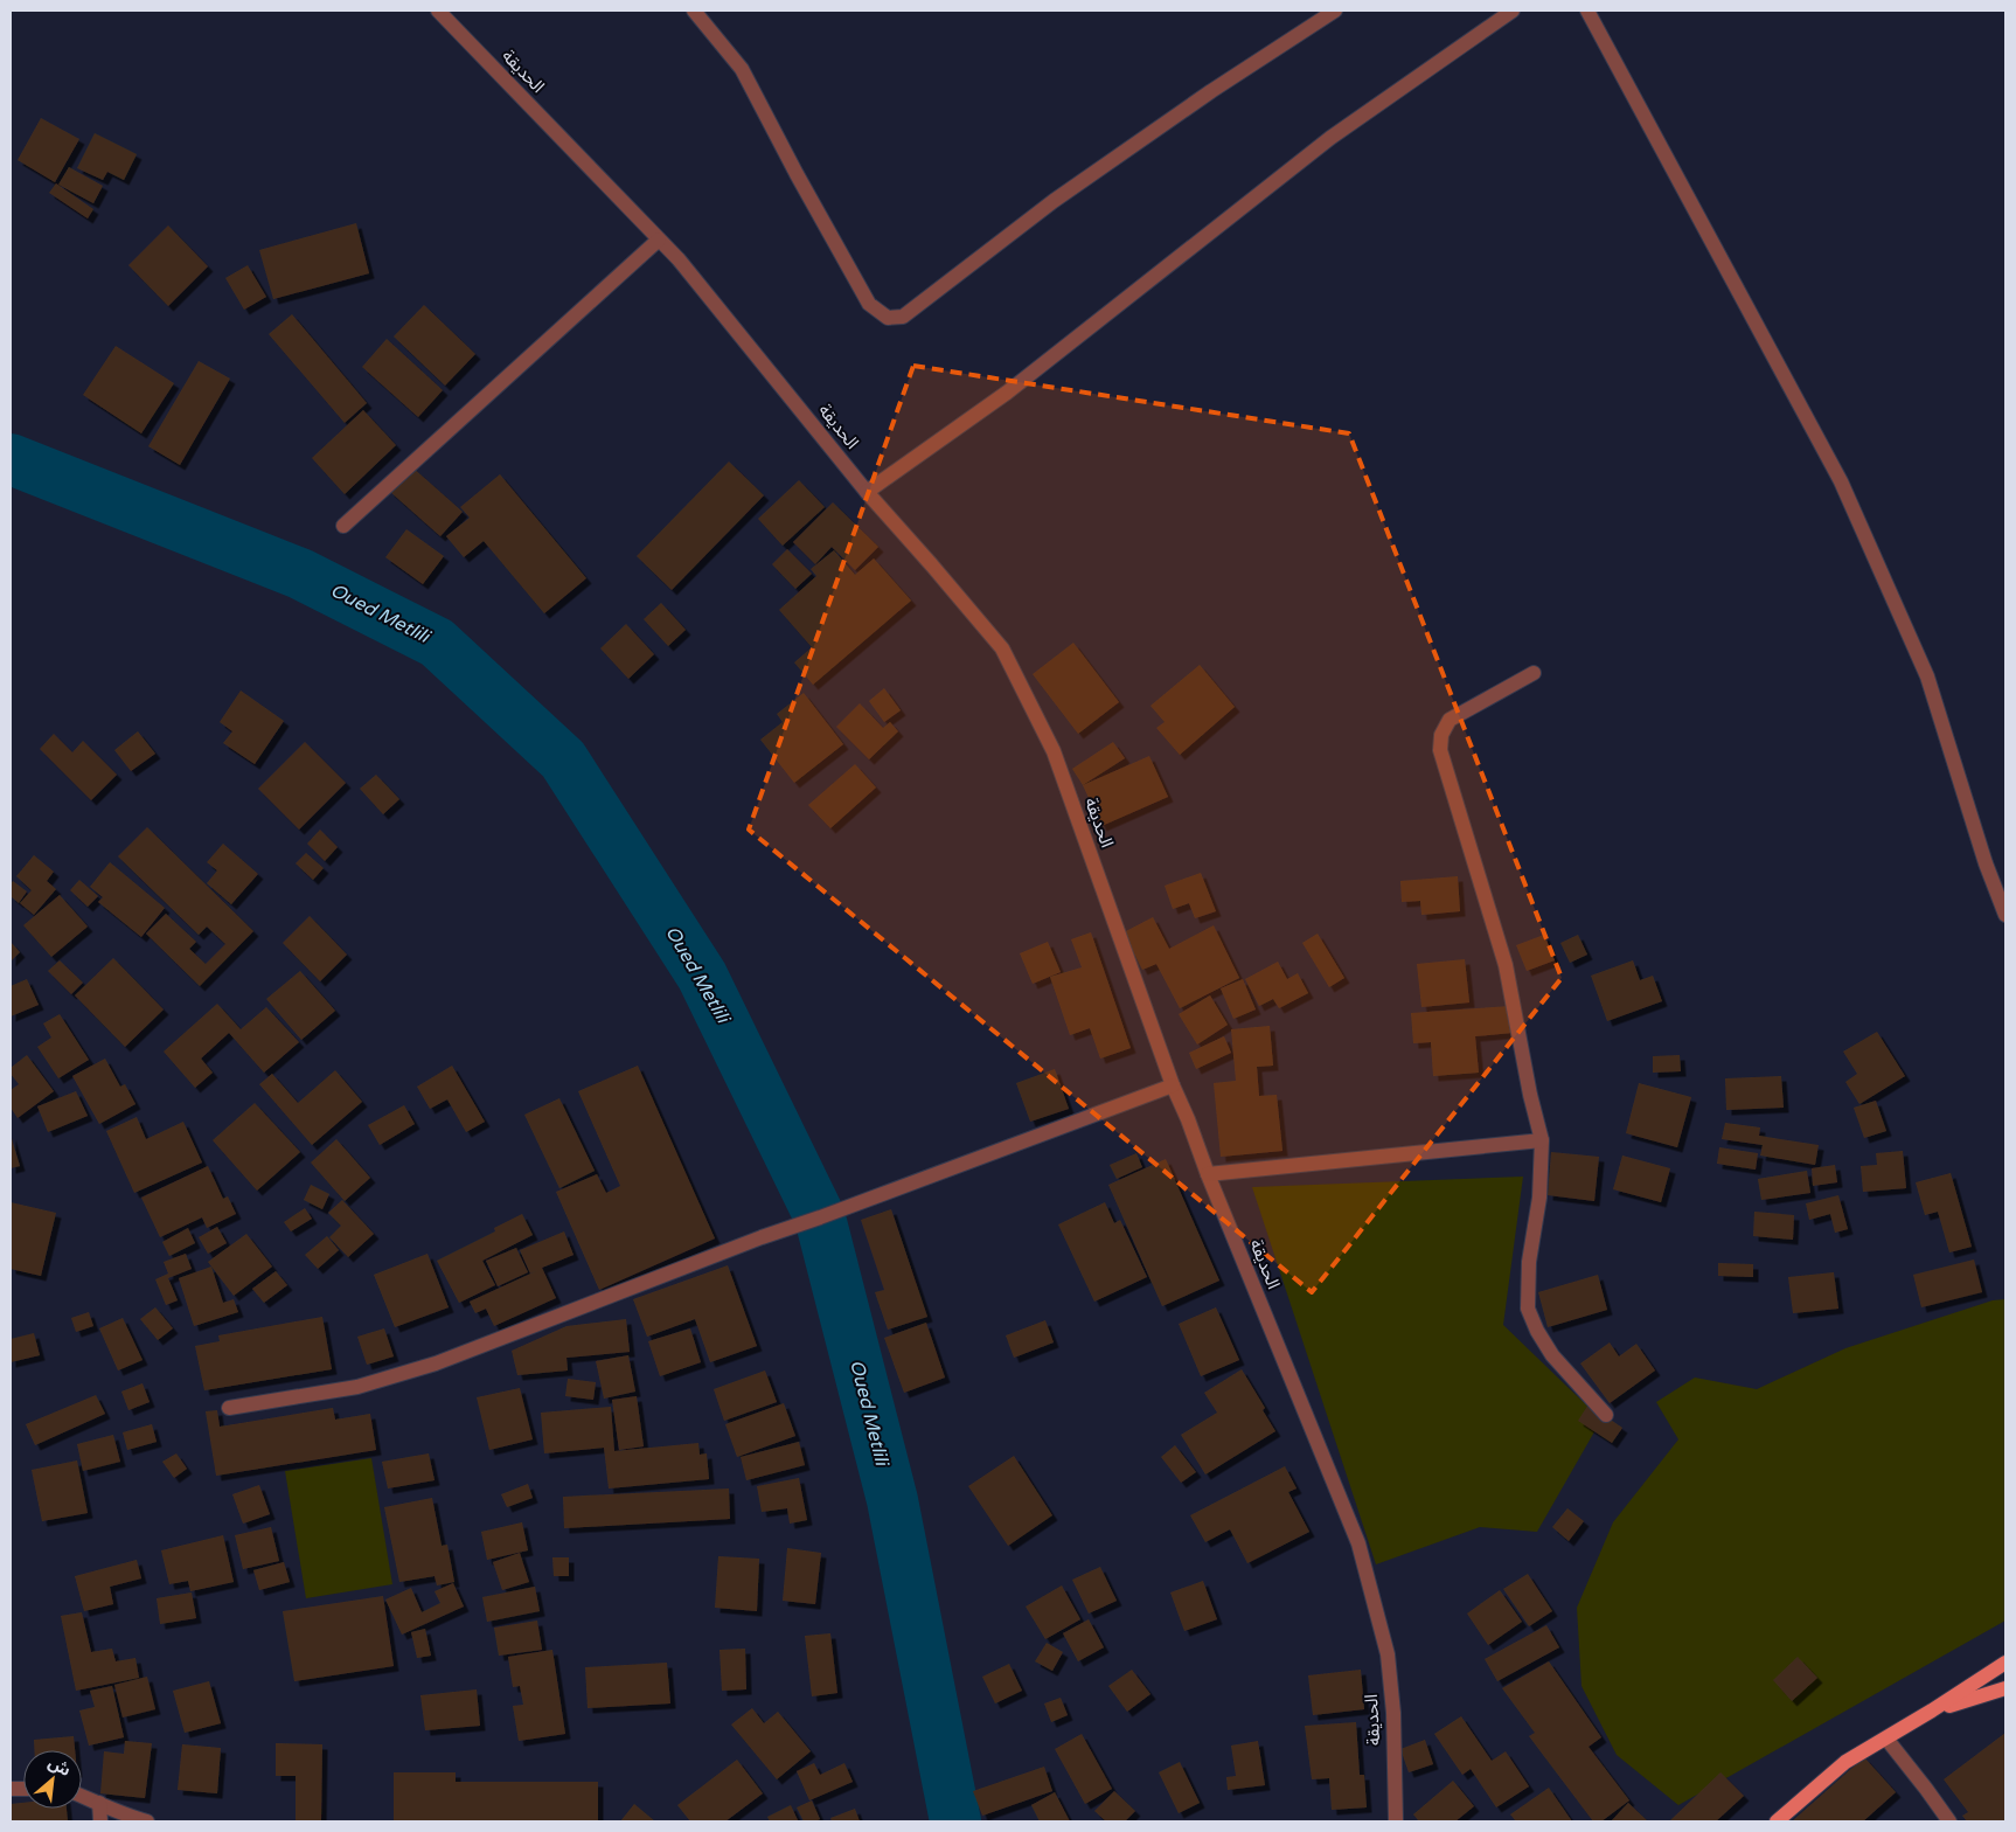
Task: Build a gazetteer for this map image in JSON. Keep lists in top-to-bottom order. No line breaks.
{"streets":{"street":["الحديقة"]},"water":["Oued Metlili"],"north":"top right"}
